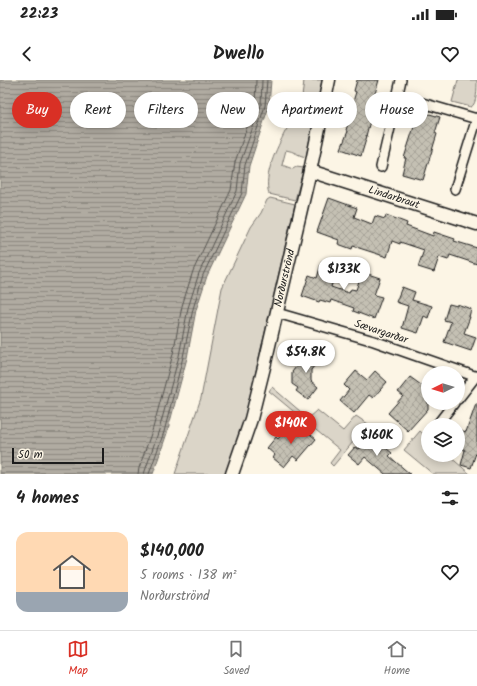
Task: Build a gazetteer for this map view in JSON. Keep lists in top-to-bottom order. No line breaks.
{"streets":{"street":["Lindarbraut","Norðurströnd","Sævargarðar"]},"crossings":[["Lindarbraut","Norðurströnd"],["Norðurströnd","Sævargarðar"]],"scale_bar":"50 m","north":"left","page":{"status":"22:23","header":"Dwello","chip":["Buy","Rent","Filters","New","Apartment","House"],"price":["$133K","$54.8K","$140K","$160K"],"scale":"50 m","heading":"4 homes","list":[{"name":"$140,000","note":"5 rooms · 138 m² · Norðurströnd"}],"tabs":["Map","Saved","Home"]}}
